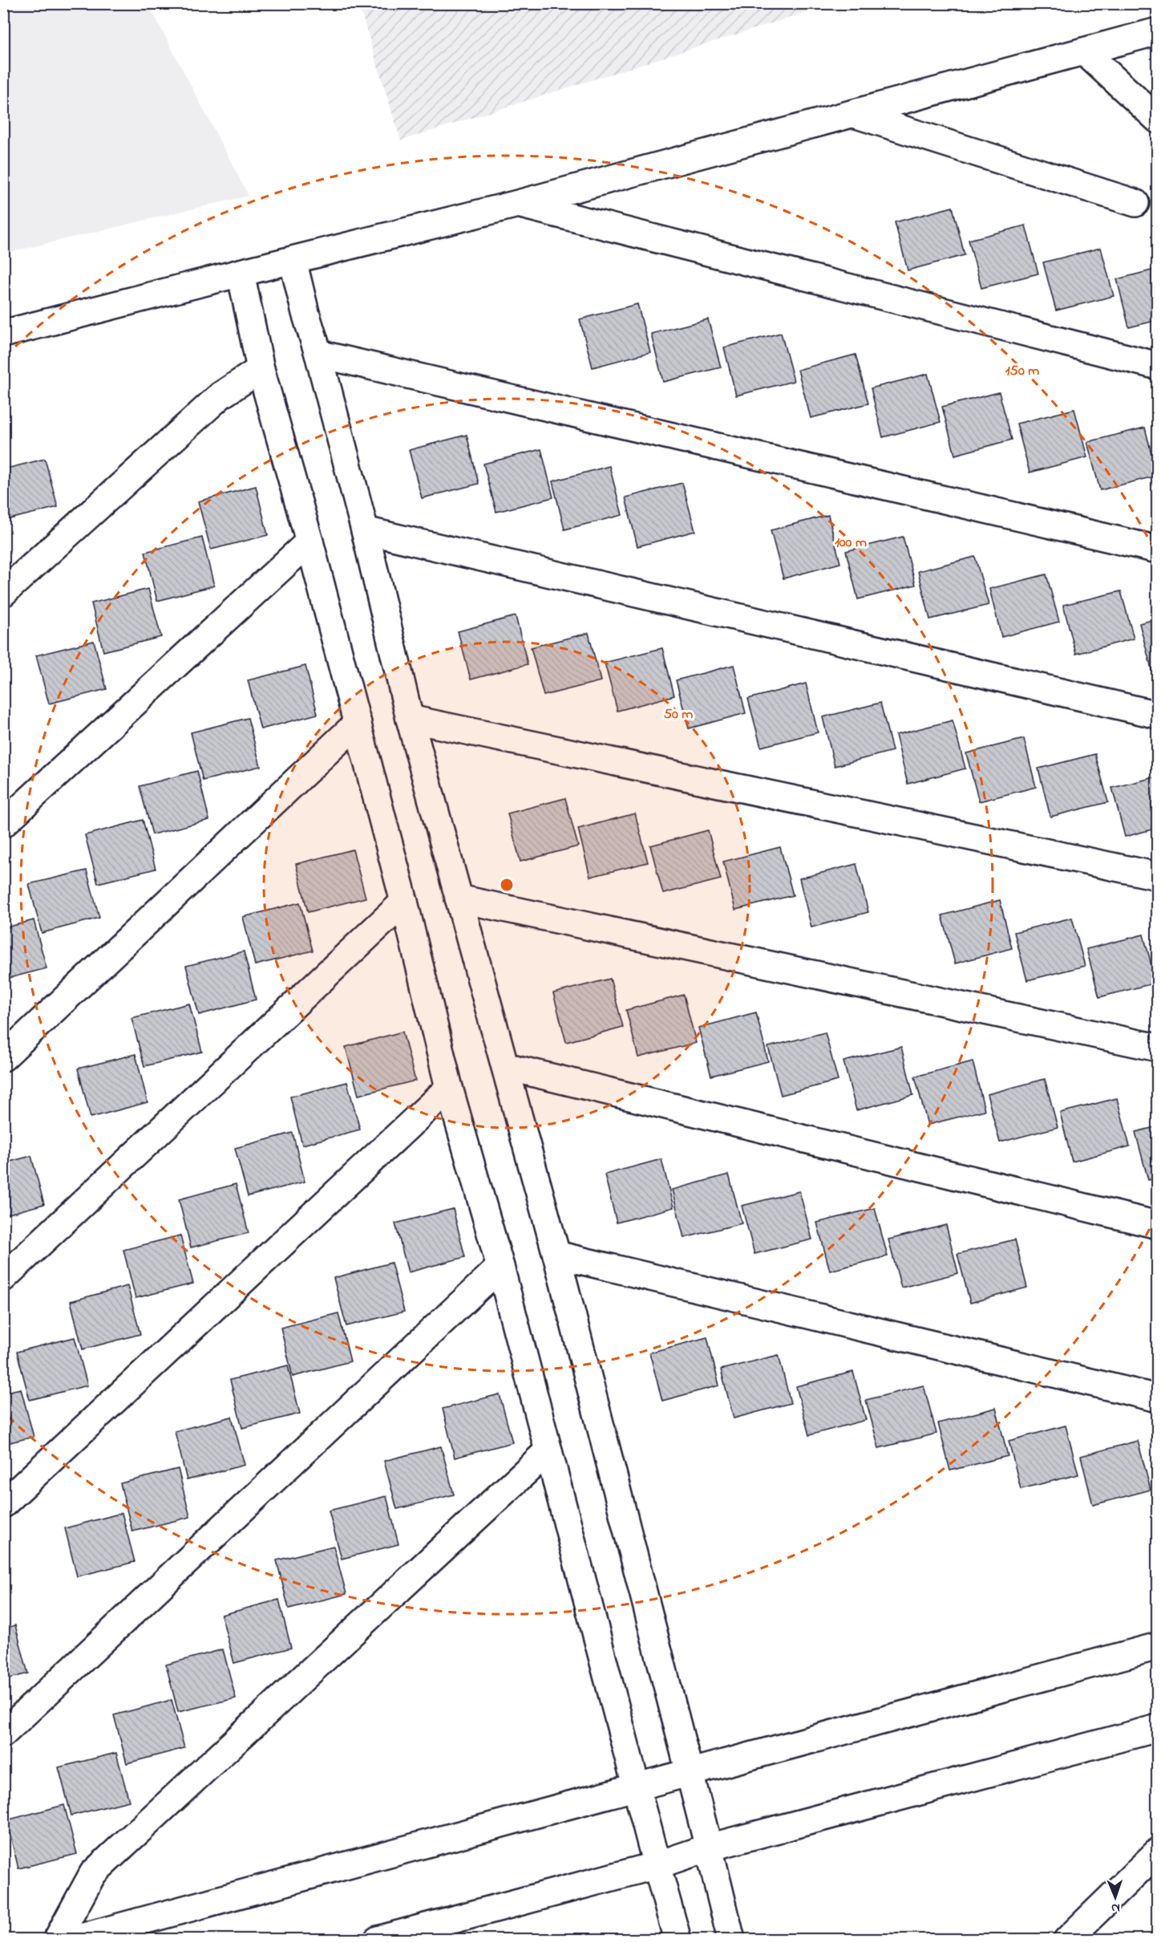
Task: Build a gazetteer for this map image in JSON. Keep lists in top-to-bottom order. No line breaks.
{"north":"bottom","rings":["150 m","100 m","50 m"]}
